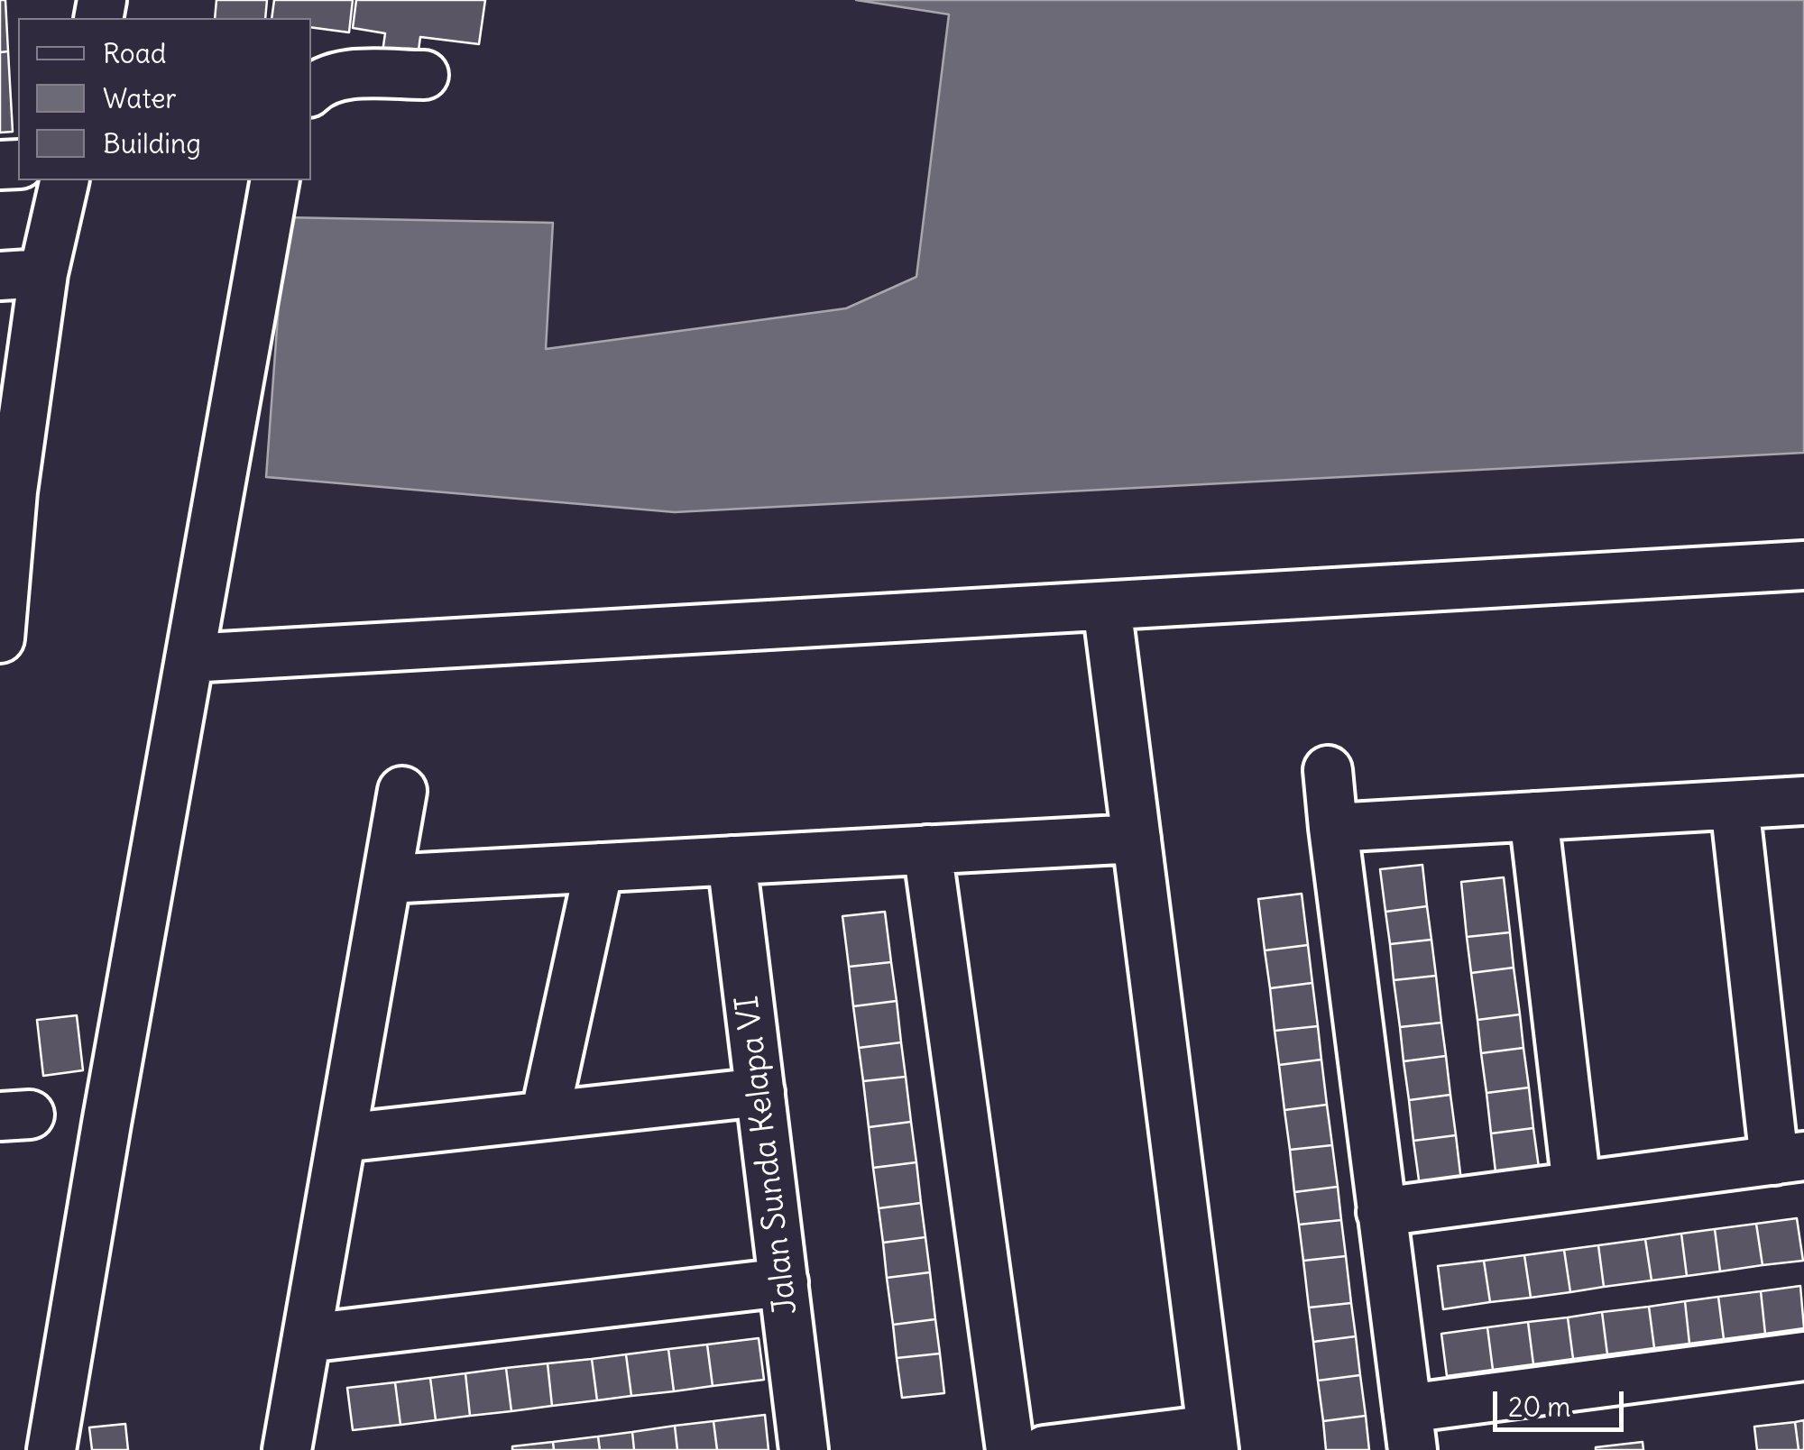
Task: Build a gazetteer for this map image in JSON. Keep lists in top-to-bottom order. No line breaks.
{"streets":{"street":["Jalan Sunda Kelapa VI"]},"legend":["Road","Water","Building"],"scale_bar":"20 m"}
